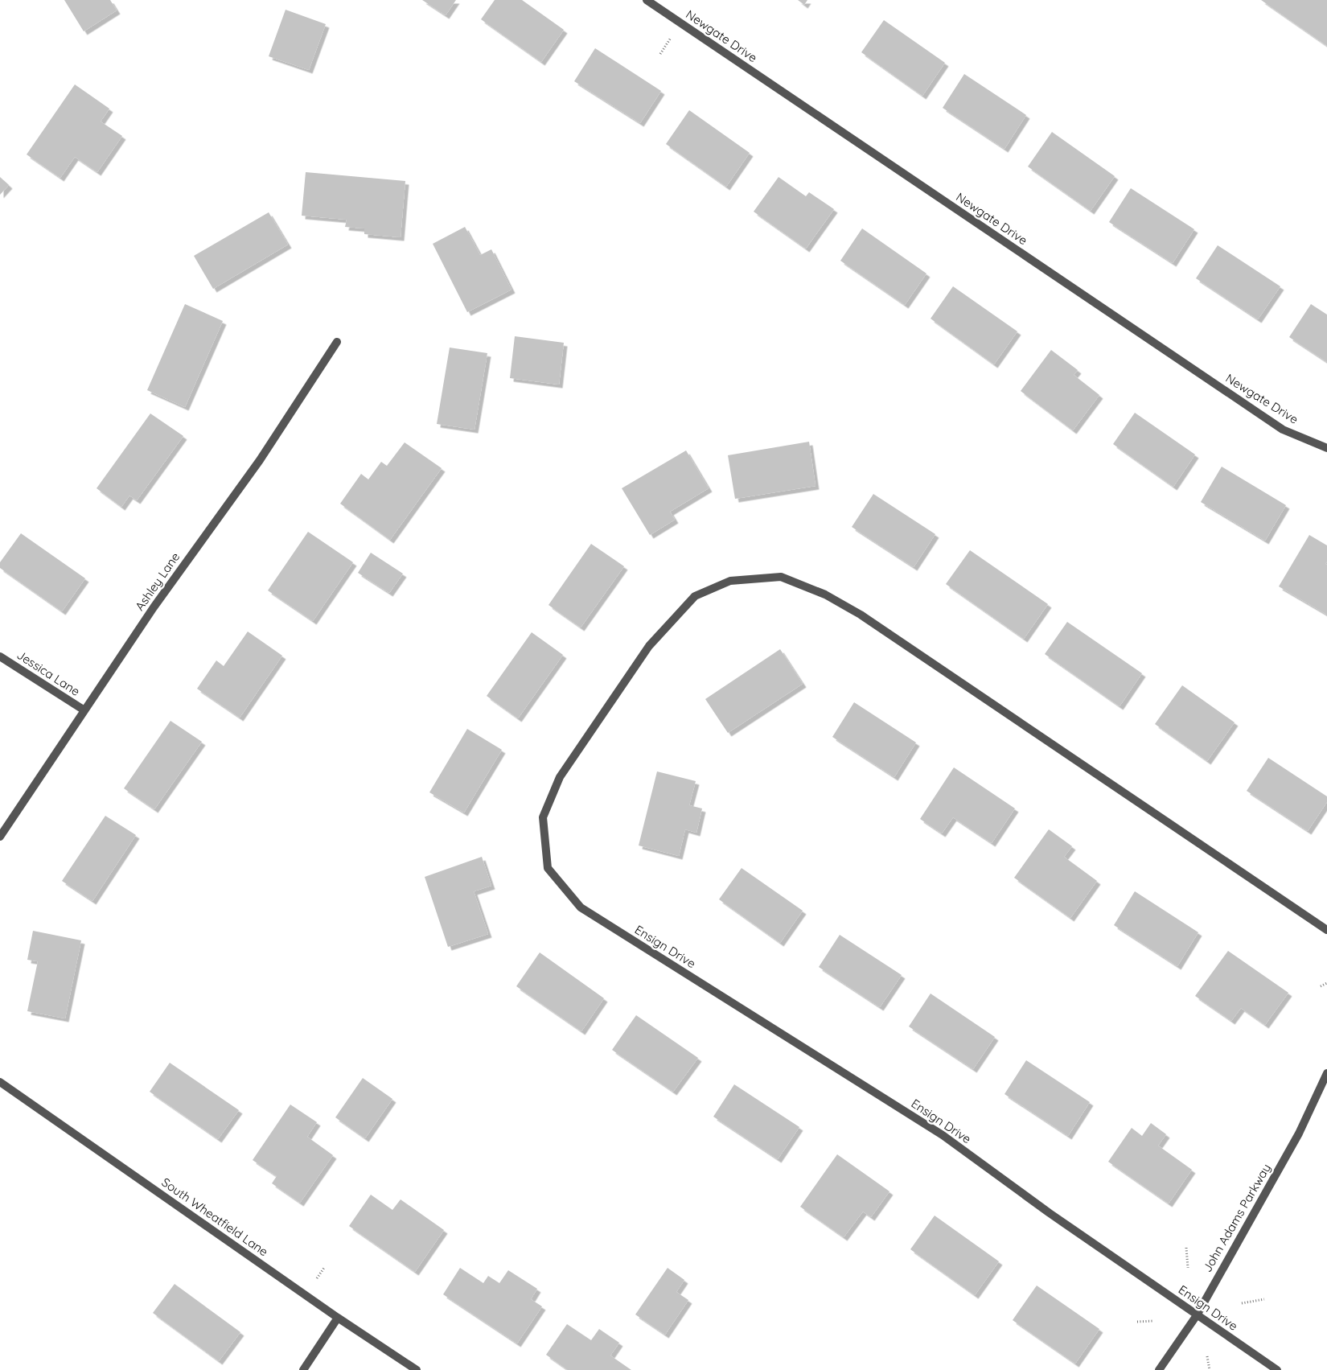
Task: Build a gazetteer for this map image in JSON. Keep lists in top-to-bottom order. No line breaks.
{"streets":{"street":["Newgate Drive","Ashley Lane","Jessica Lane","Ensign Drive","South Wheatfield Lane","John Adams Parkway"]},"crossings":[["Ashley Lane","Jessica Lane"],["Ensign Drive","John Adams Parkway"]]}
